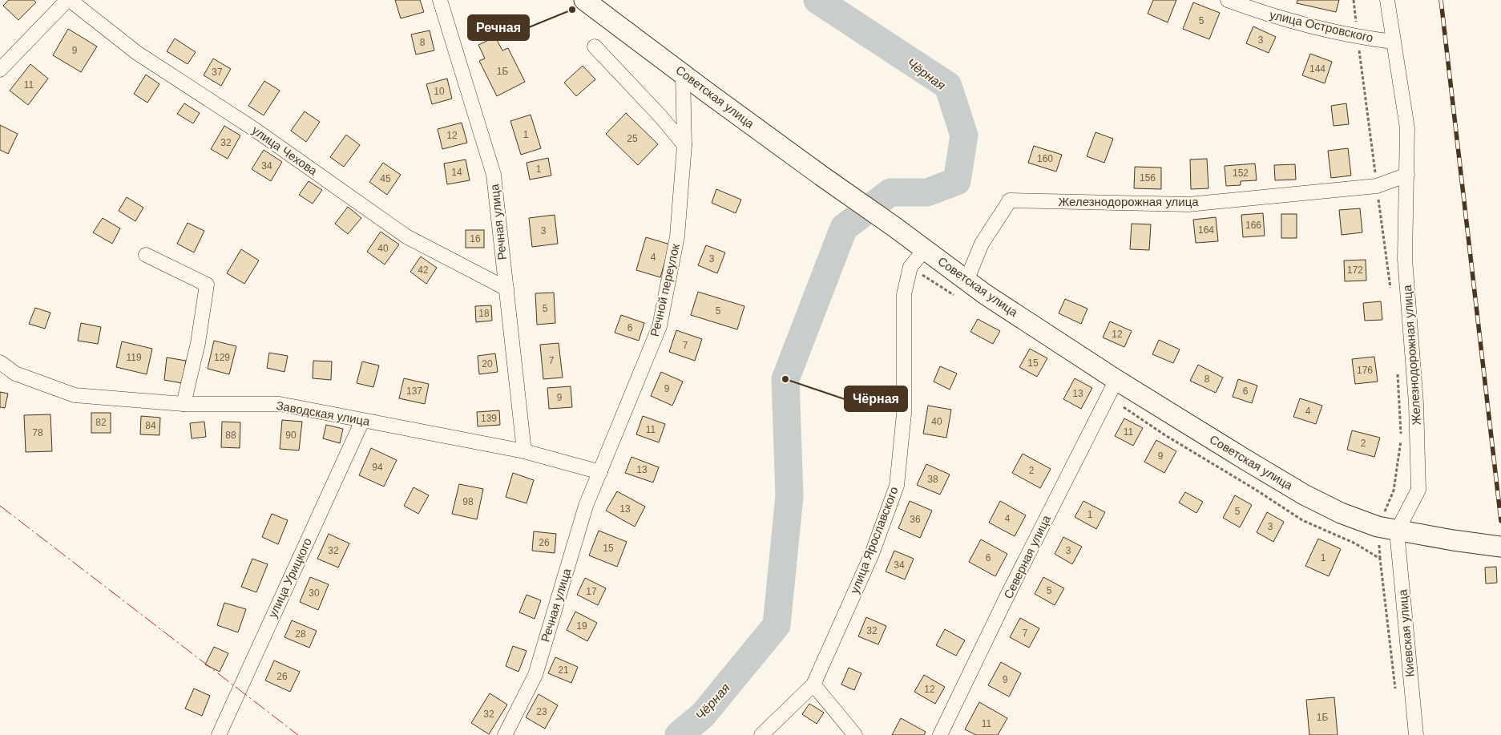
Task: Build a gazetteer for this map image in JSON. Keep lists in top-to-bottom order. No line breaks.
{"streets":{"main road":["Советская улица"],"street":["улица Островского","улица Чехова","Железнодорожная улица","Речная улица","Речной переулок","Заводская улица","улица Ярославского","Северная улица","улица Урицкого","Киевская улица"]},"crossings":[["улица Островского","Железнодорожная улица"],["Советская улица","Железнодорожная улица"],["Советская улица","Речной переулок"],["Советская улица","улица Ярославского"],["Советская улица","Северная улица"],["Советская улица","Киевская улица"],["улица Чехова","Речная улица"],["Железнодорожная улица","Киевская улица"],["Речная улица","Речной переулок"],["Речная улица","Заводская улица"],["Речной переулок","Заводская улица"],["Заводская улица","улица Урицкого"]],"water":["Чёрная"],"places":["Речная","Чёрная"],"house_numbers":["5","3","8","9","144","1Б","37","11","10","1","12","25","32","160","34","1","14","152","156","45","166","164","3","16","40","4","3","42","172","5","5","18","6","12","7","119","129","7","15","20","176","8","9","137","6","13","9","4","139","40","82","84","11","11","78","88","90","2","9","94","13","2","38","98","13","5","1","4","36","3","26","15","32","3","6","1","34","5","17","30","19","32","7","28","21","26","9","12","23","32","1Б","11"]}
